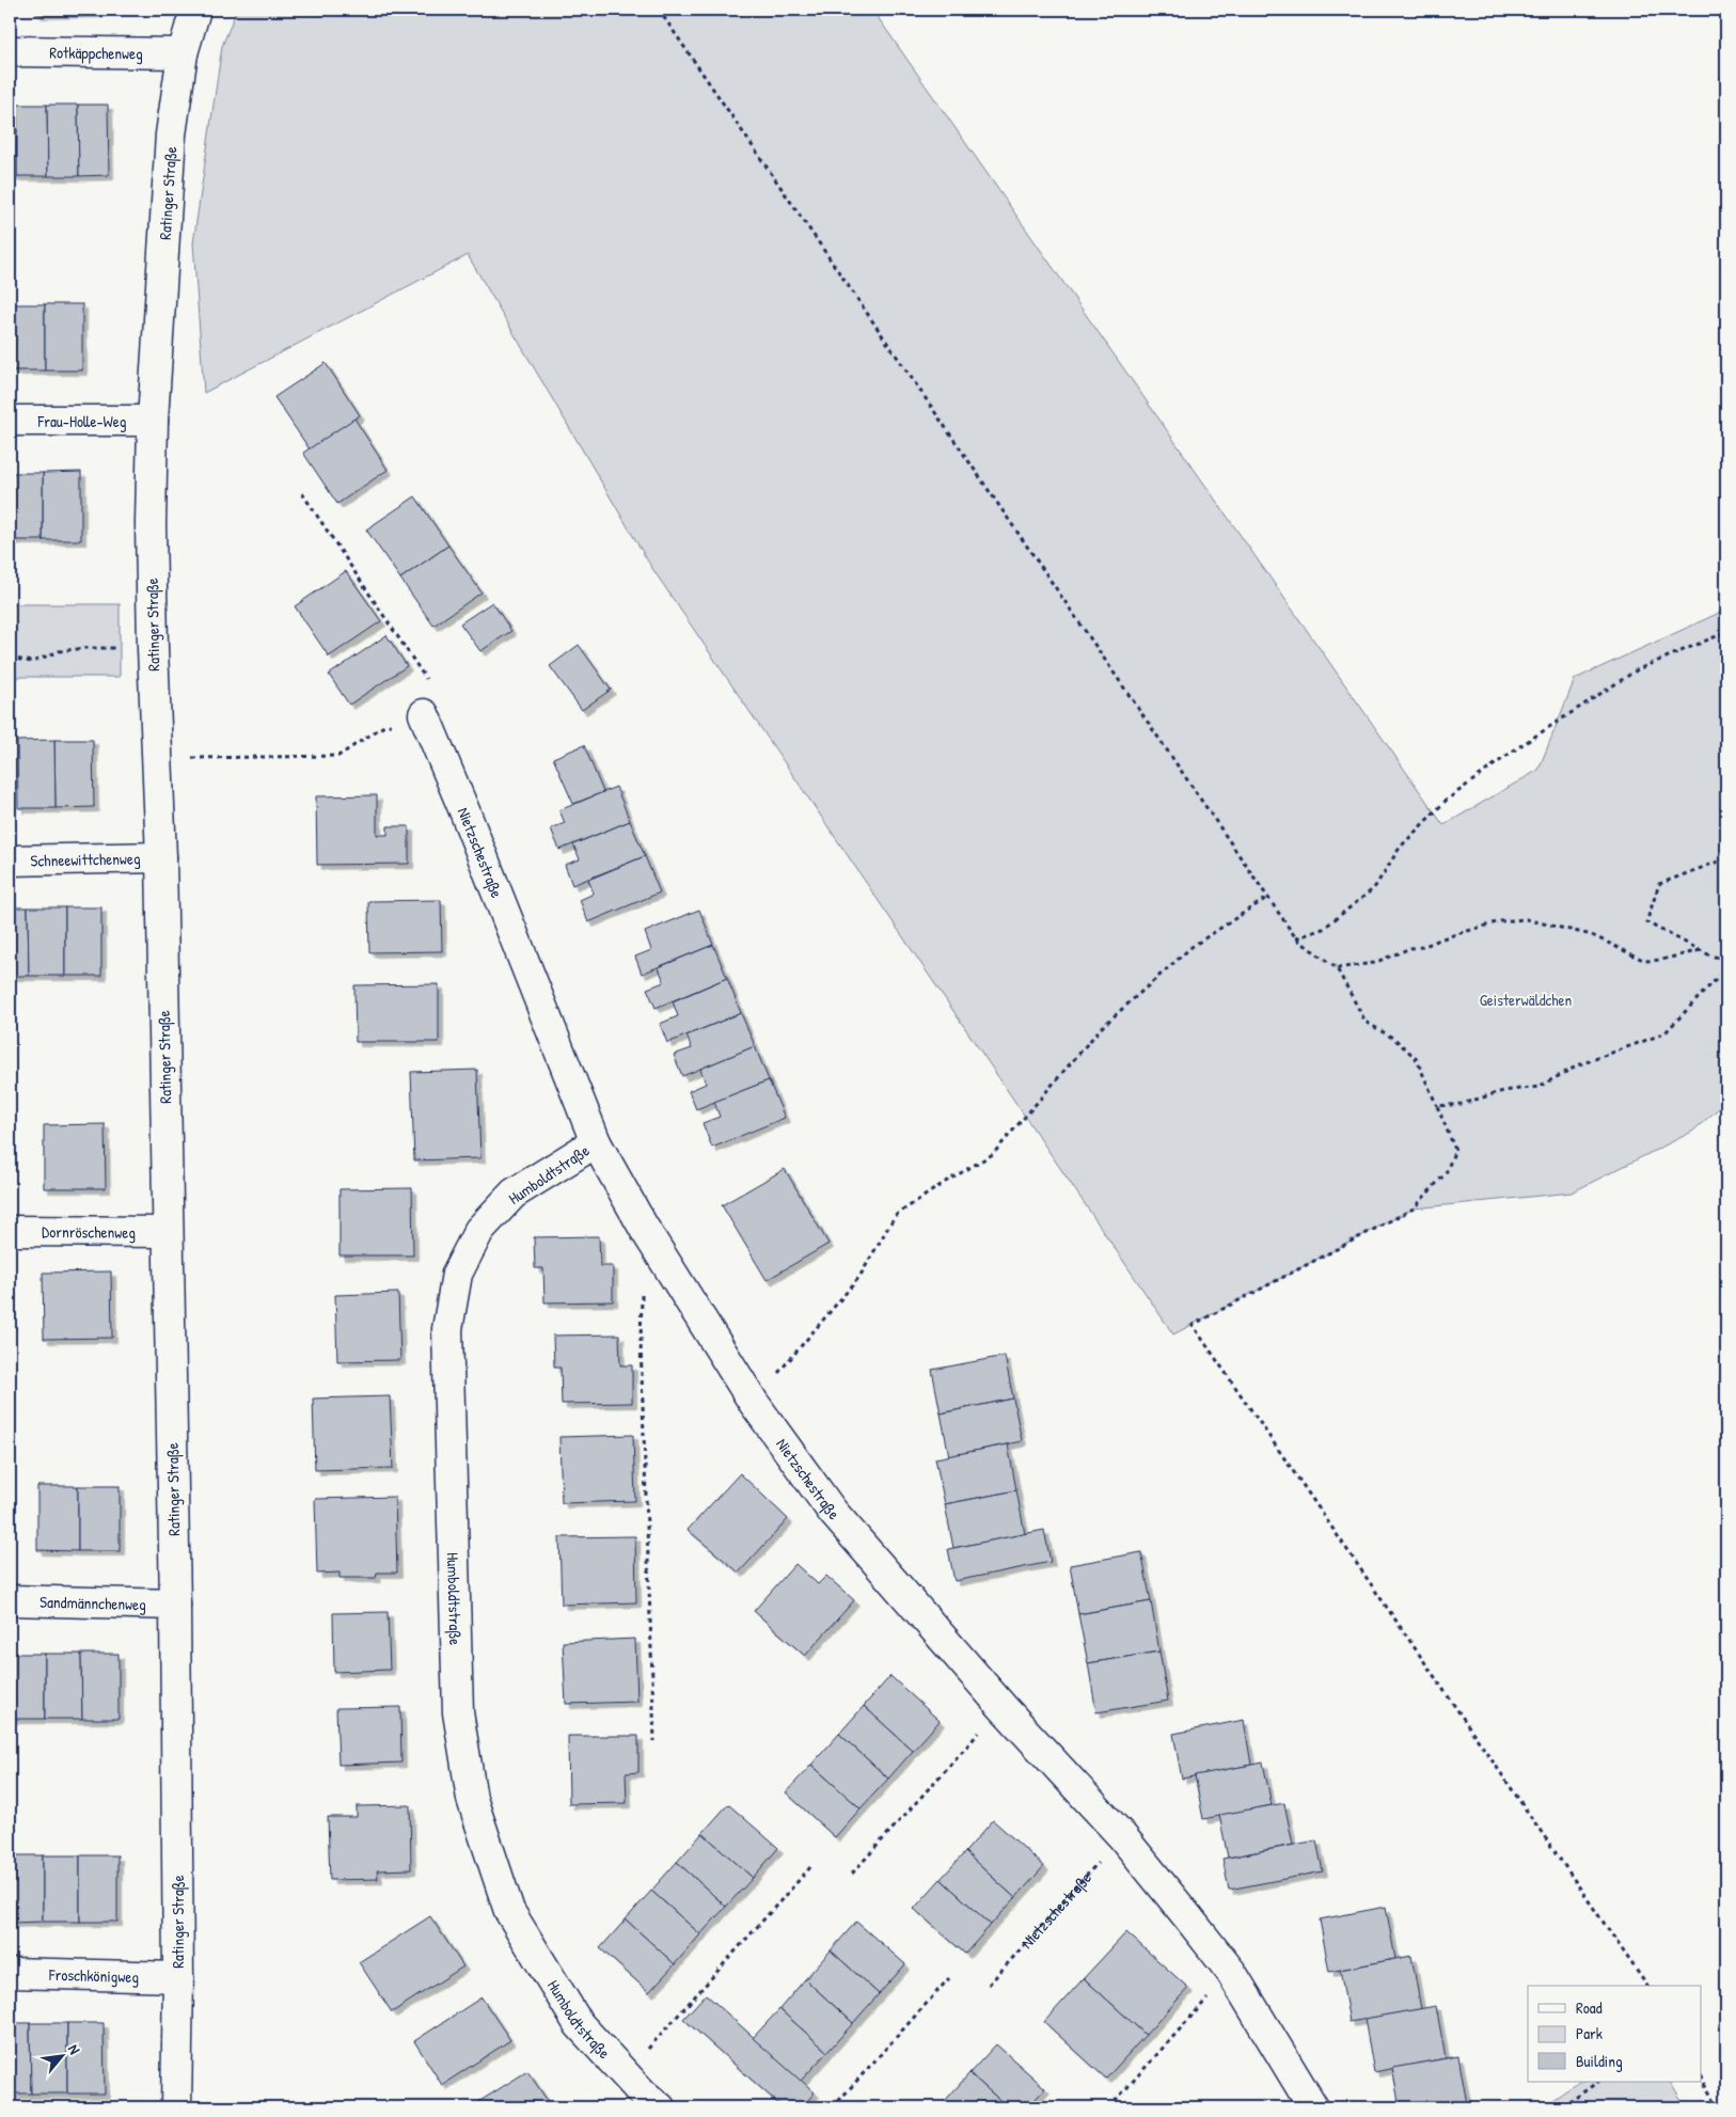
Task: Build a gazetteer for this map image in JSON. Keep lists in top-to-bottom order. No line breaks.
{"streets":{"street":["Rotkäppchenweg","Ratinger Straße","Frau-Holle-Weg","Nietzschestraße","Schneewittchenweg","Humboldtstraße","Dornröschenweg","Sandmännchenweg","Froschkönigweg"]},"crossings":[["Rotkäppchenweg","Ratinger Straße"],["Ratinger Straße","Frau-Holle-Weg"],["Ratinger Straße","Schneewittchenweg"],["Ratinger Straße","Dornröschenweg"],["Ratinger Straße","Sandmännchenweg"],["Ratinger Straße","Froschkönigweg"],["Nietzschestraße","Humboldtstraße"]],"parks":["Geisterwäldchen"],"legend":["Road","Park","Building"],"north":"top right"}
